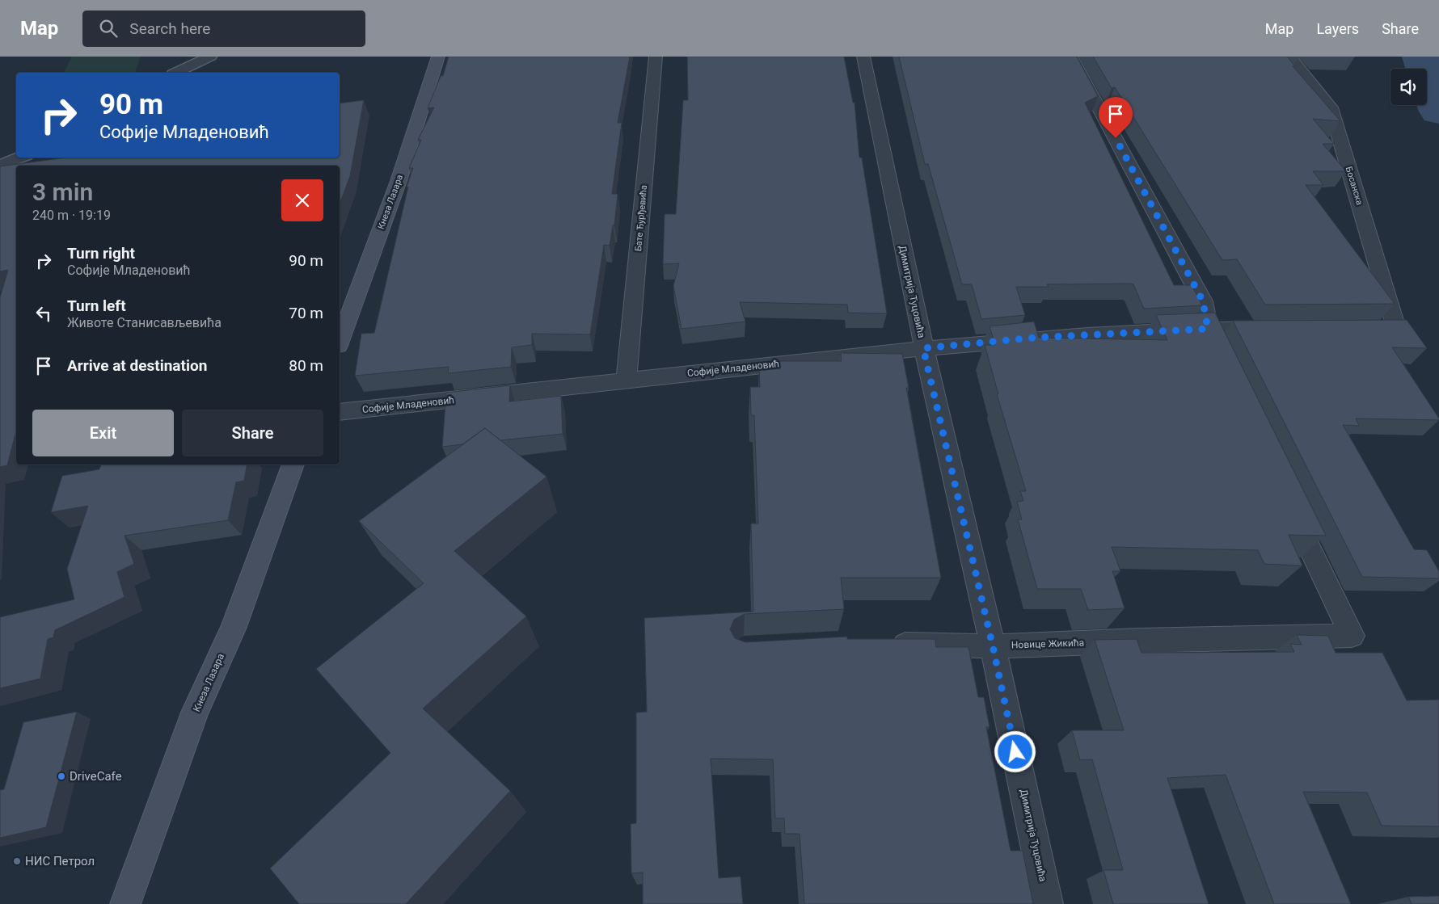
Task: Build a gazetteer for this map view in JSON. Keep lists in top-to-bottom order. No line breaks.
{"streets":{"street":["Босанска","Кнеза Лазара","Бате Ђурђевића","Димитрија Туцовића","Софије Младеновић","Новице Жикића"]},"crossings":[["Бате Ђурђевића","Софије Младеновић"],["Димитрија Туцовића","Софије Младеновић"],["Димитрија Туцовића","Новице Жикића"]],"places":["DriveCafe","НИС Петрол"],"page":{"header":"Map","search":"Search here","nav":["Map","Layers","Share"],"turn":["90 m","Софије Младеновић"],"heading":["3 min","240 m · 19:19"],"list":[{"name":"Turn right","note":"Софије Младеновић","value":"90 m"},{"name":"Turn left","note":"Животе Станисављевића","value":"70 m"},{"name":"Arrive at destination","value":"80 m"}],"buttons":["Exit","Share"]}}
